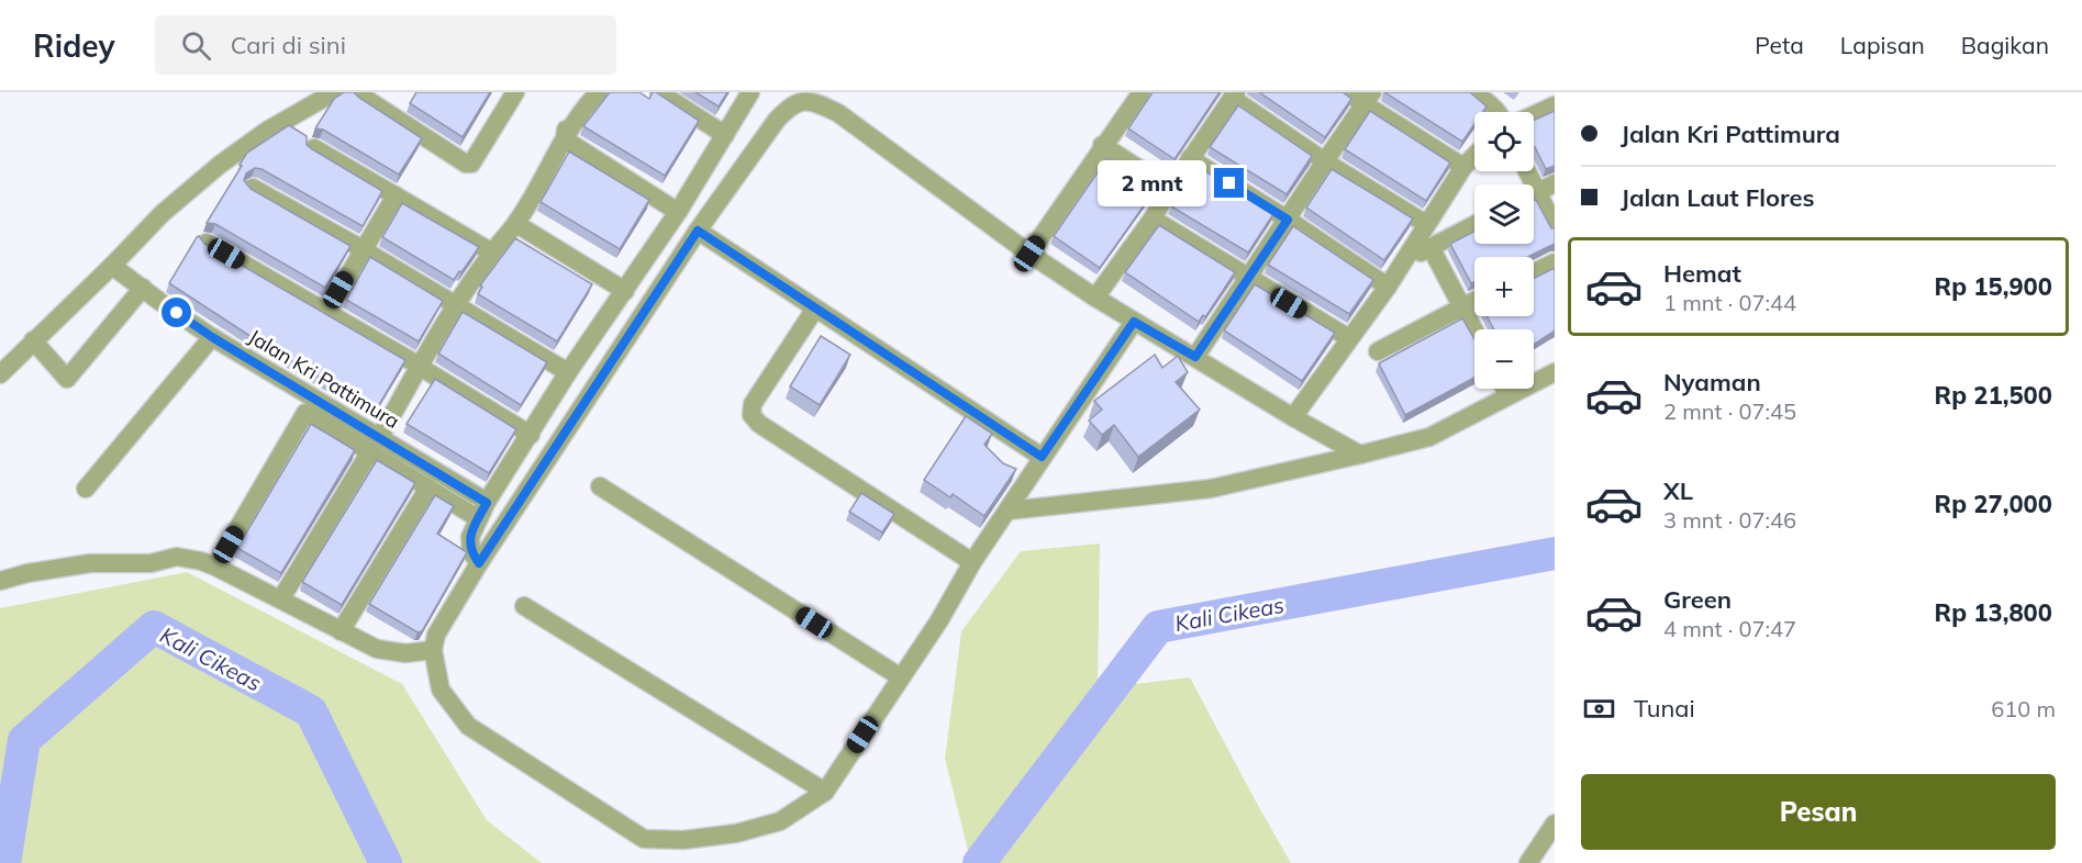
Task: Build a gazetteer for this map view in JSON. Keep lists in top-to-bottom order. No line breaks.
{"streets":{"street":["Jalan Kri Pattimura"]},"water":["Kali Cikeas"],"page":{"header":"Ridey","search":"Cari di sini","nav":["Peta","Lapisan","Bagikan"],"banner":["Jalan Kri Pattimura","Jalan Laut Flores"],"map_buttons":["+","−"],"bubble":"2 mnt","list":[{"name":"Hemat","note":"1 mnt · 07:44","value":"Rp 15,900"},{"name":"Nyaman","note":"2 mnt · 07:45","value":"Rp 21,500"},{"name":"XL","note":"3 mnt · 07:46","value":"Rp 27,000"},{"name":"Green","note":"4 mnt · 07:47","value":"Rp 13,800"}],"pay":["Tunai","610 m"],"buttons":"Pesan"}}
